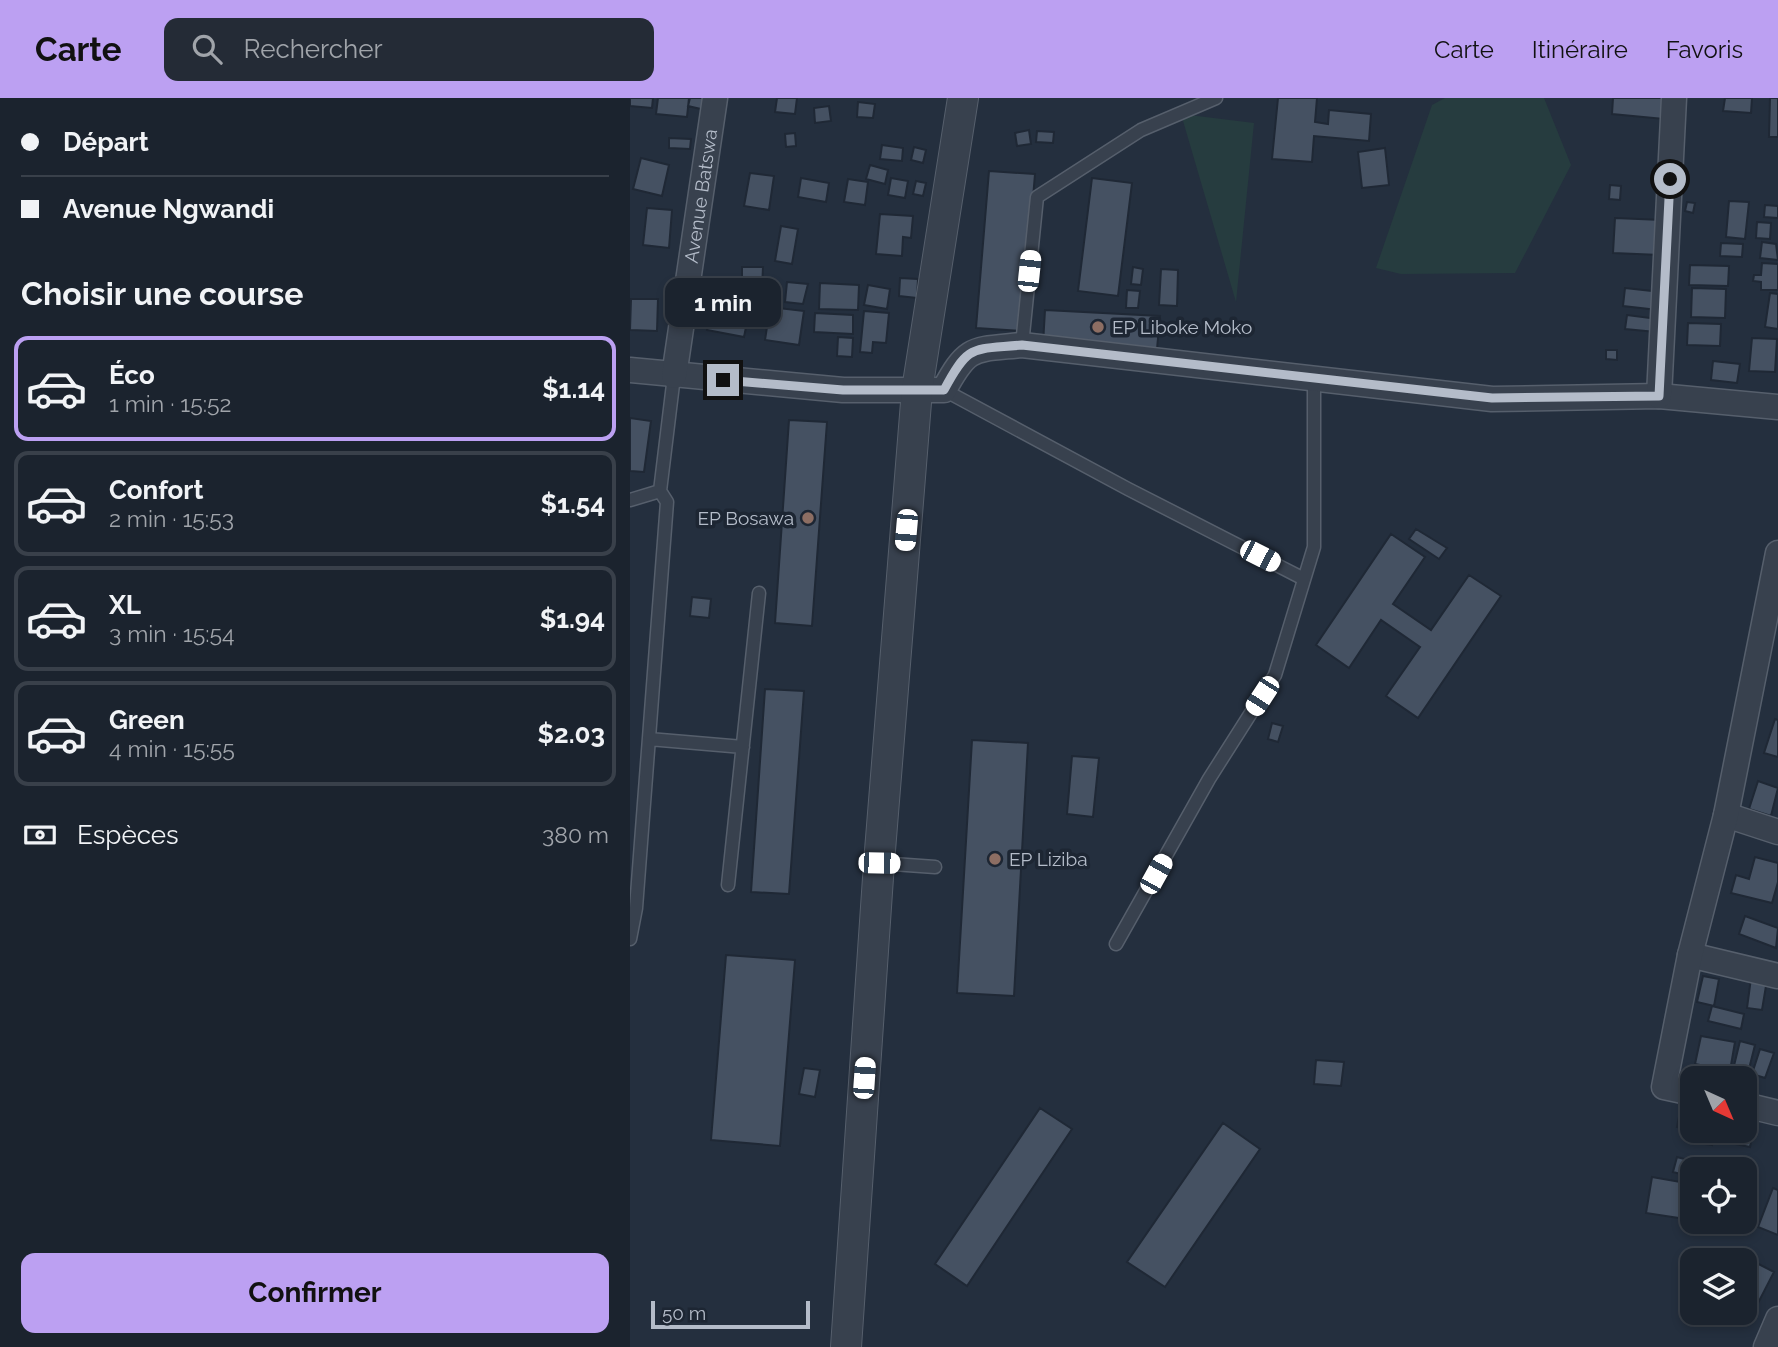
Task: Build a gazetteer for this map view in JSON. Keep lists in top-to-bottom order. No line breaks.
{"streets":{"street":["Avenue Batswa"]},"places":["EP Liboke Moko","EP Bosawa","EP Liziba"],"scale_bar":"50 m","north":"bottom right","page":{"header":"Carte","search":"Rechercher","nav":["Carte","Itinéraire","Favoris"],"banner":["Départ","Avenue Ngwandi"],"heading":"Choisir une course","bubble":"1 min","list":[{"name":"Éco","note":"1 min · 15:52","value":"$1.14"},{"name":"Confort","note":"2 min · 15:53","value":"$1.54"},{"name":"XL","note":"3 min · 15:54","value":"$1.94"},{"name":"Green","note":"4 min · 15:55","value":"$2.03"}],"pay":["Espèces","380 m"],"buttons":"Confirmer","scale":"50 m"}}
